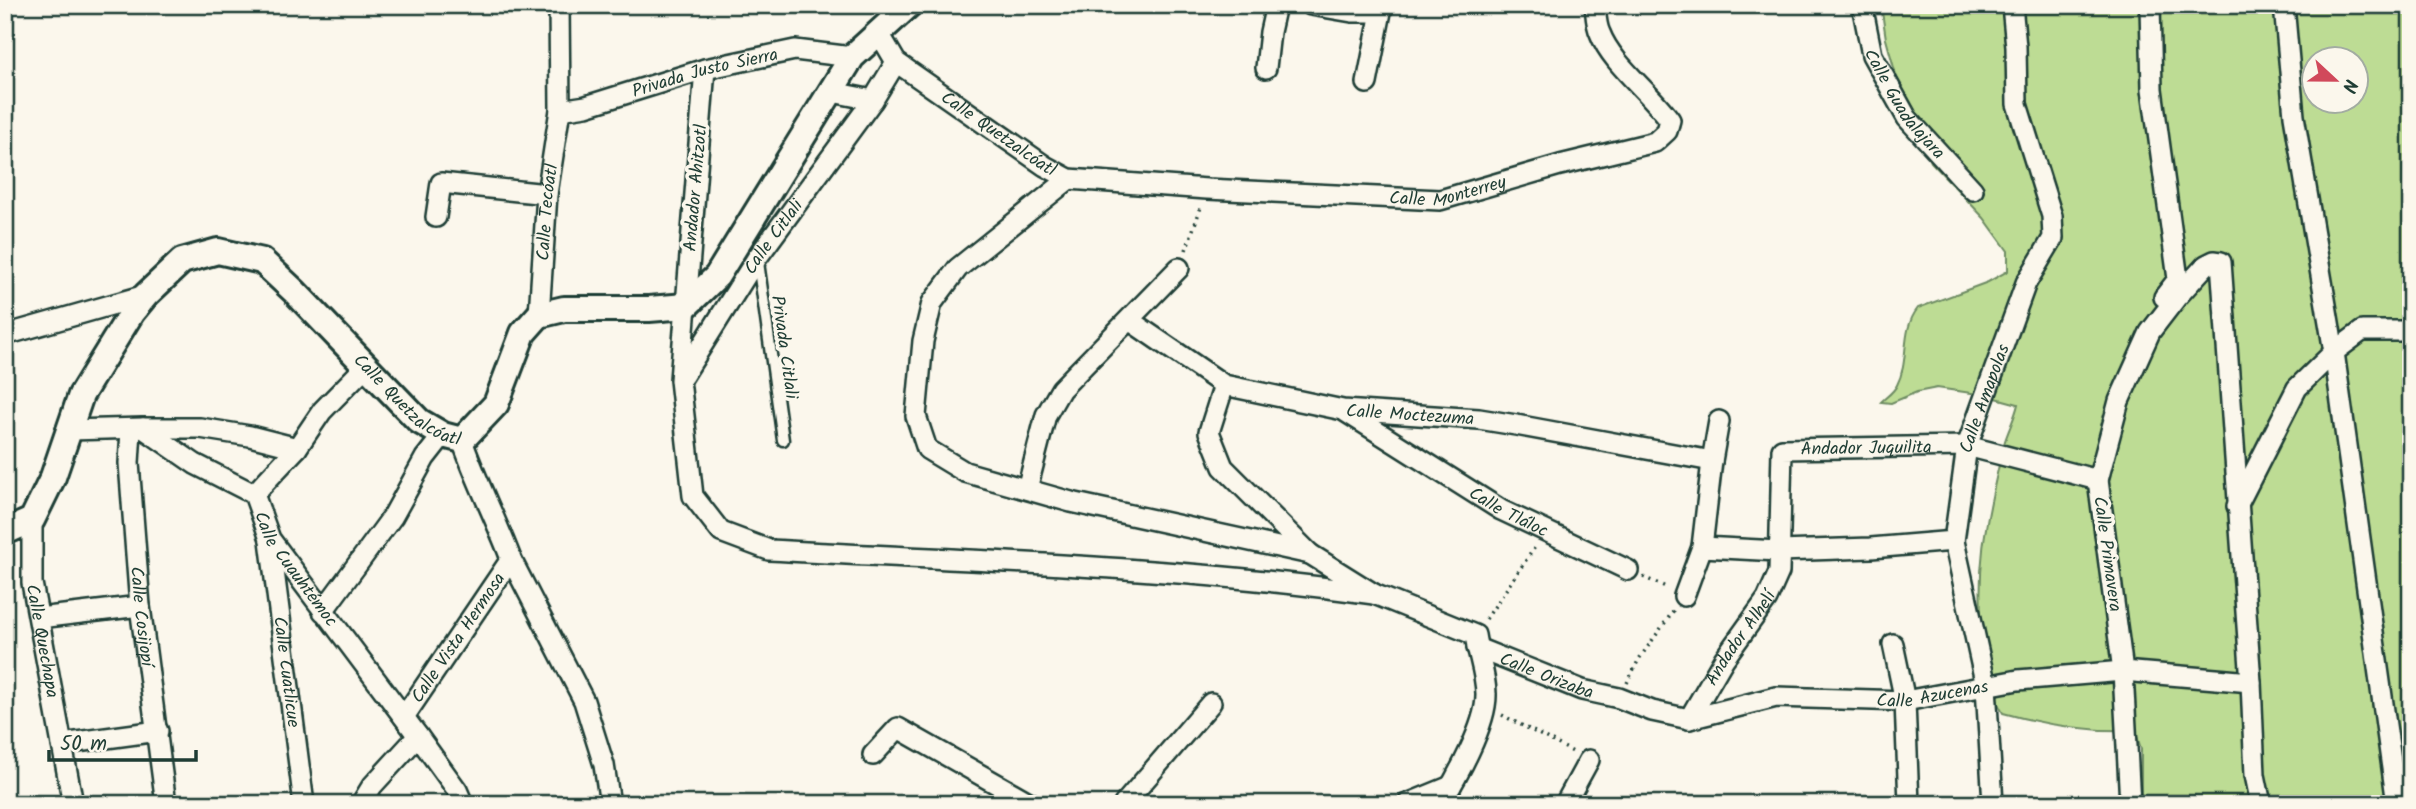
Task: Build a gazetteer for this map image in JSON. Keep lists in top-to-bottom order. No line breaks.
{"streets":{"street":["Privada Justo Sierra","Calle Guadalajara","Calle Quetzalcóatl","Andador Ahitzotl","Calle Monterrey","Calle Tecóatl","Calle Citlali","Calle Amapolas","Calle Moctezuma","Andador Juquilita","Calle Tláloc","Calle Primavera","Calle Cuauhtémoc","Calle Cosijopí","Calle Vista Hermosa","Andador Alhelí","Calle Quechapa","Calle Cuatlicue","Calle Orizaba","Calle Azucenas"],"lane":["Privada Citlali"]},"crossings":[["Privada Justo Sierra","Andador Ahitzotl"],["Privada Justo Sierra","Calle Tecóatl"],["Calle Quetzalcóatl","Calle Monterrey"],["Calle Quetzalcóatl","Calle Tecóatl"],["Calle Quetzalcóatl","Calle Vista Hermosa"],["Calle Quetzalcóatl","Calle Quechapa"],["Calle Quetzalcóatl","Calle Orizaba"],["Calle Citlali","Privada Citlali"],["Calle Amapolas","Andador Juquilita"],["Calle Amapolas","Calle Azucenas"],["Calle Moctezuma","Calle Tláloc"],["Andador Juquilita","Andador Alhelí"],["Calle Primavera","Calle Azucenas"],["Calle Cuauhtémoc","Calle Cosijopí"],["Calle Cuauhtémoc","Calle Vista Hermosa"],["Calle Cuauhtémoc","Calle Cuatlicue"],["Andador Alhelí","Calle Azucenas"],["Calle Orizaba","Calle Azucenas"]],"scale_bar":"50 m","north":"right"}
